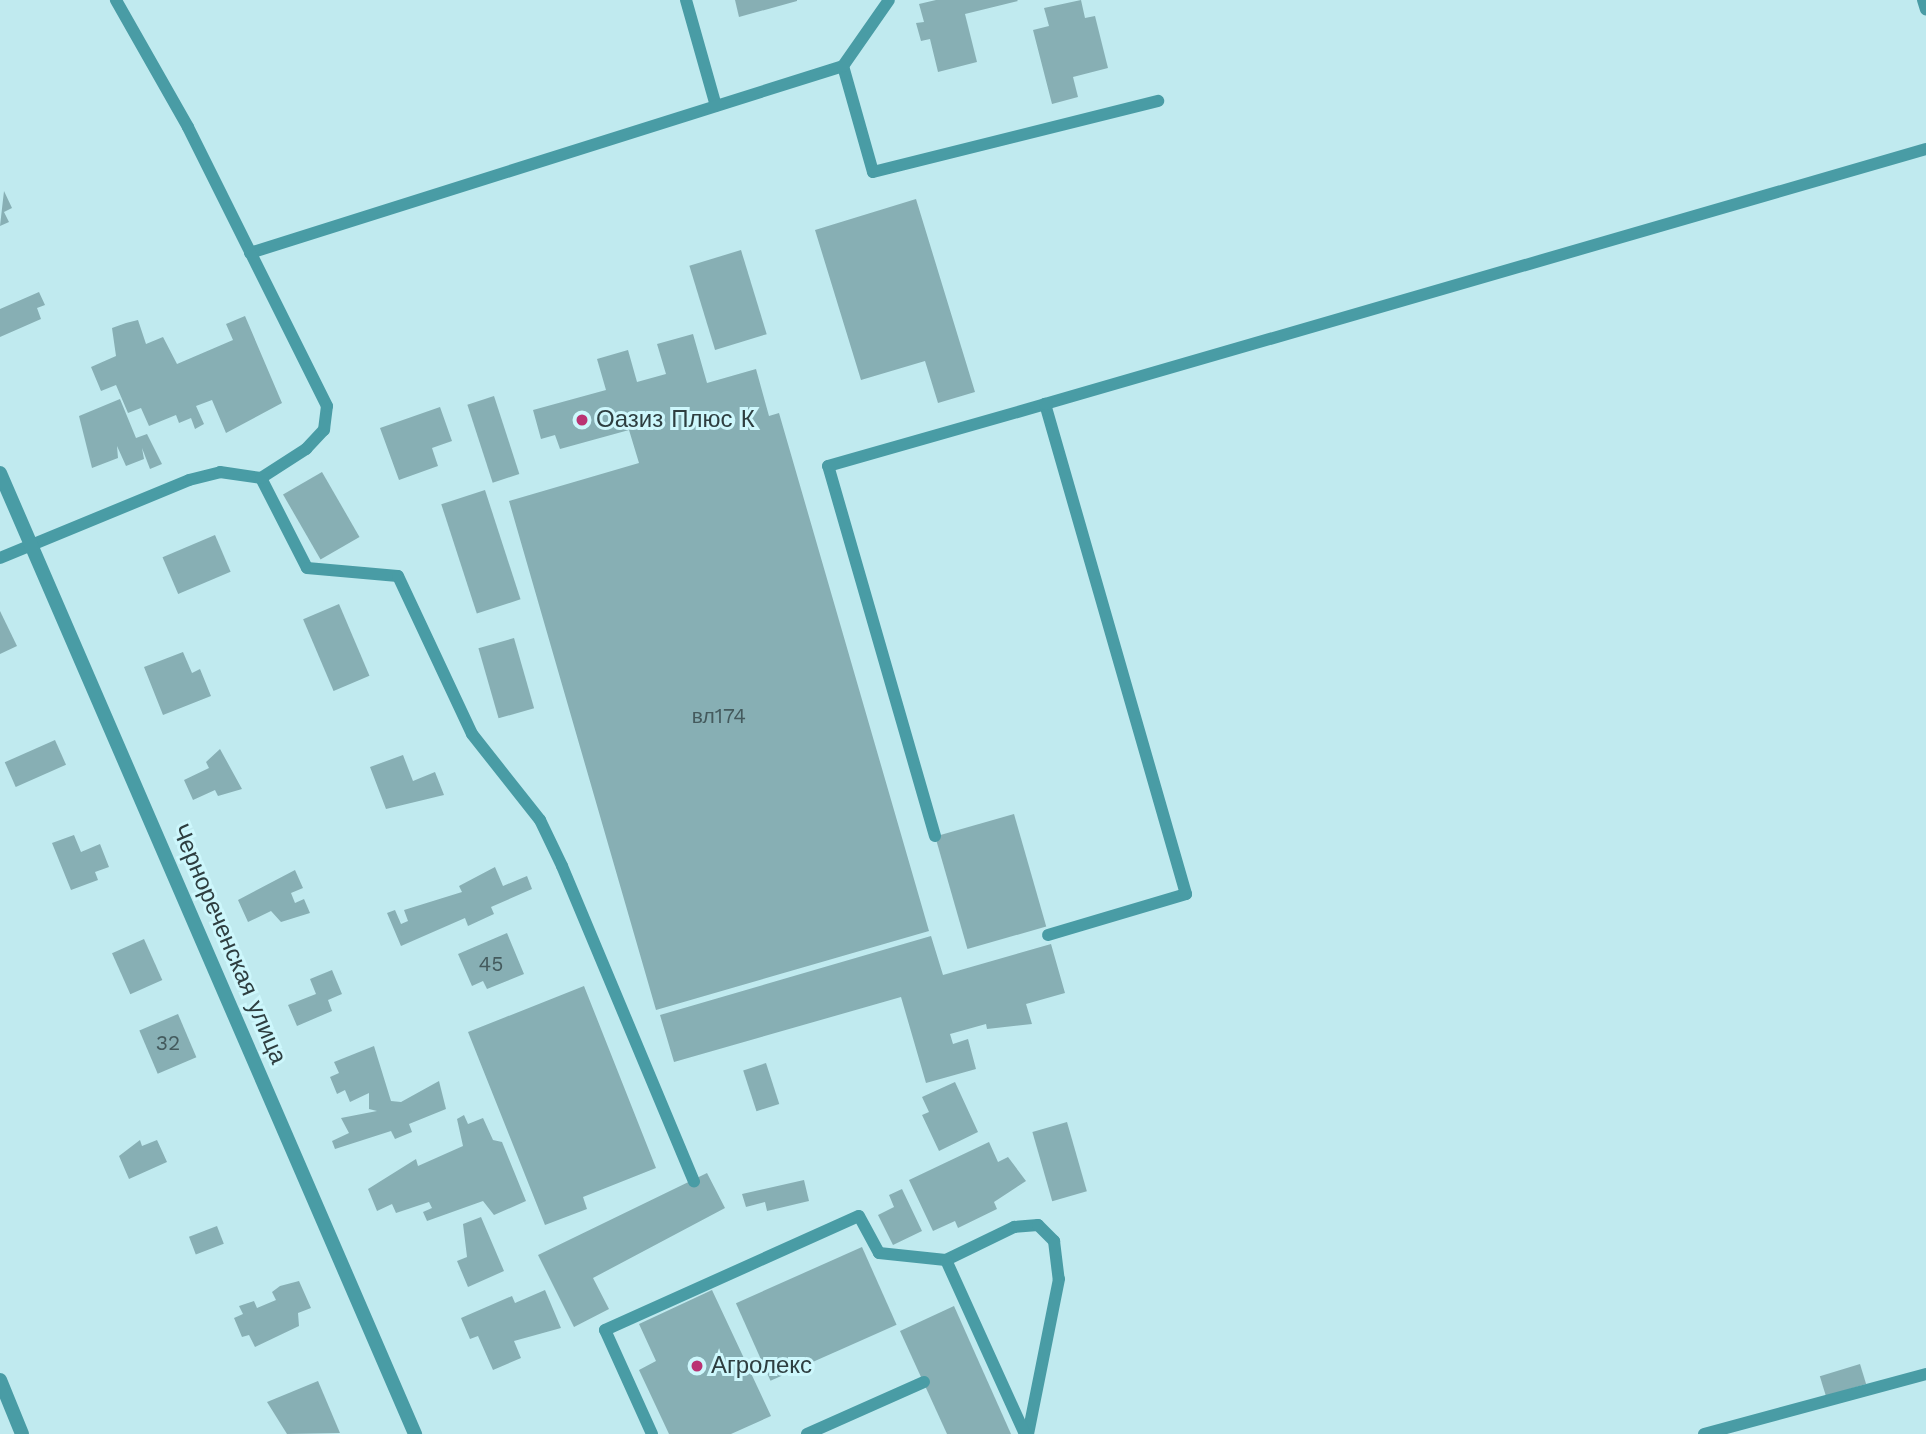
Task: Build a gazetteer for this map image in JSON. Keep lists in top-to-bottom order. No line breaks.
{"streets":{"street":["Чернореченская улица"]},"places":["Оазиз Плюс К","Агролекс"],"house_numbers":["вл174","45","32"]}
